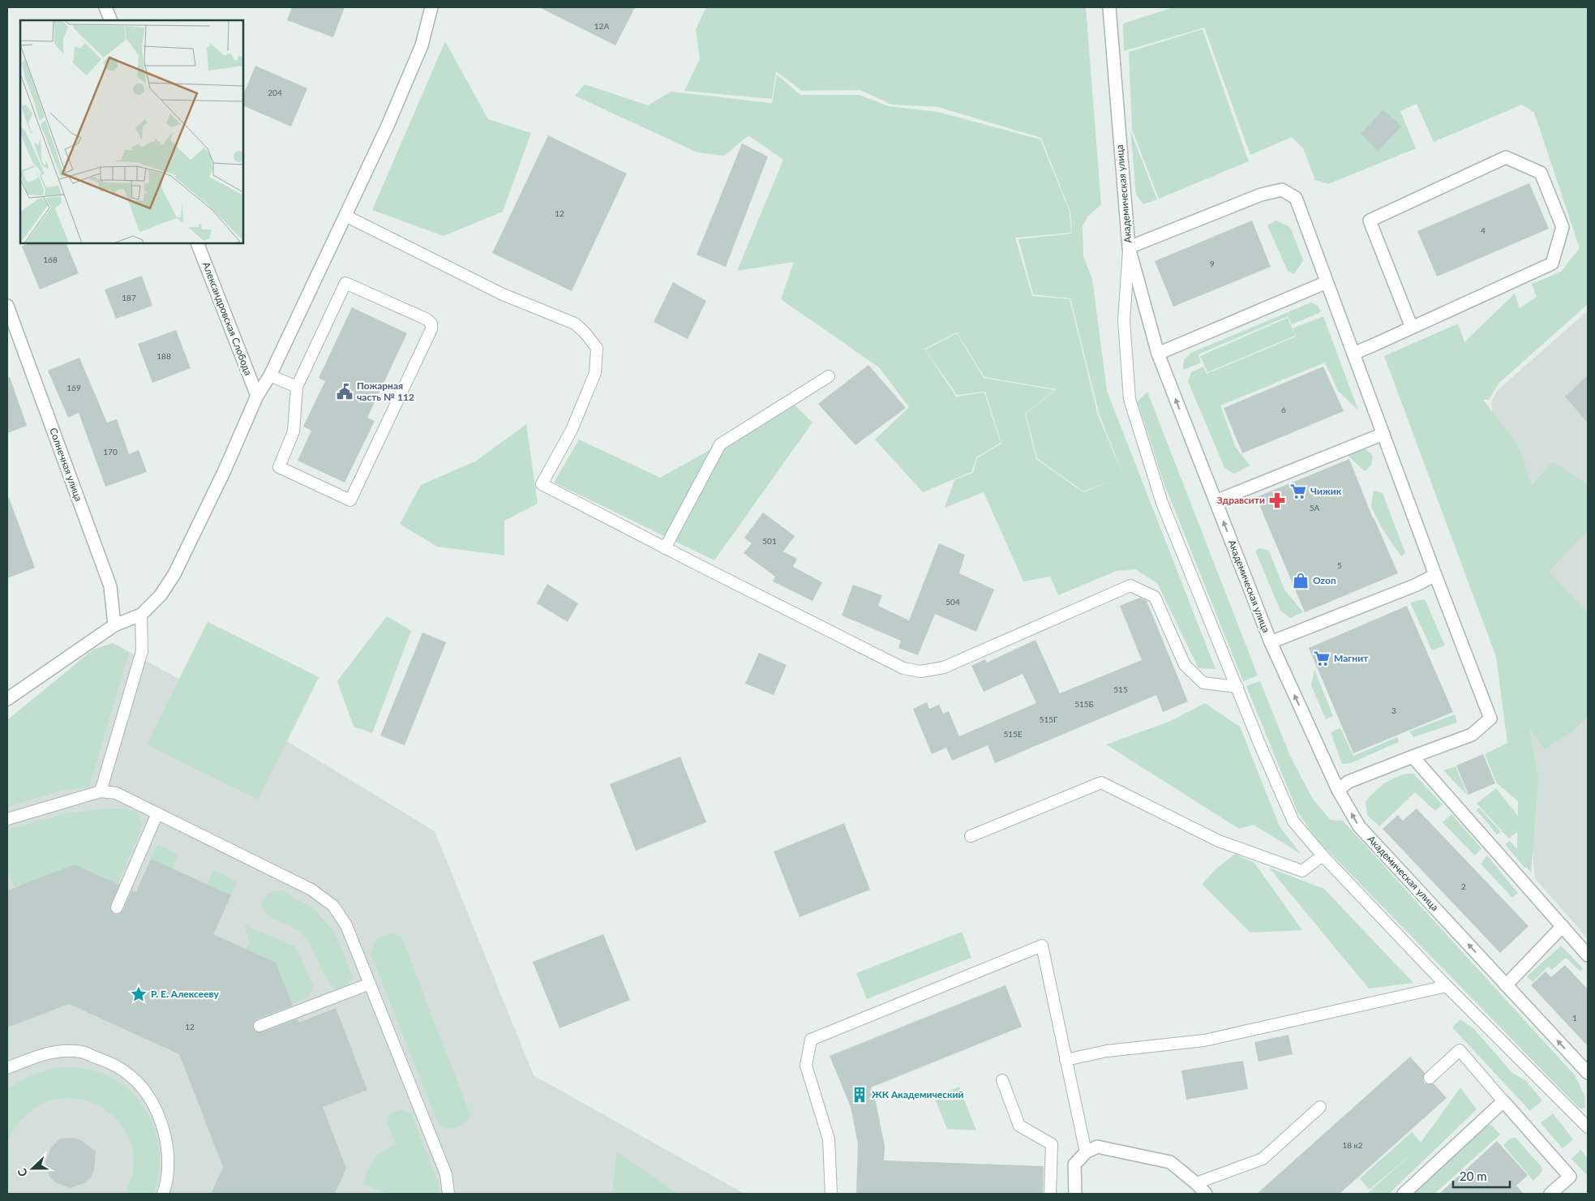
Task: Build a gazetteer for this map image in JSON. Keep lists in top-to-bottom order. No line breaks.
{"streets":{"street":["Академическая улица","Александровская Слобода","Солнечная улица"]},"places":{"public building":["Пожарная часть № 112"],"supermarket":["Чижик","Магнит"],"pharmacy":["Здравсити"],"shop":["Ozon"],"place":["Р. Е. Алексееву"],"building":["ЖК Академический"]},"house_numbers":["12А","204","12","4","168","9","187","188","169","6","170","5А","501","5","504","515","515Б","3","515Г","515Е","2","1","12","18 к2"],"scale_bar":"20 m","north":"left"}
